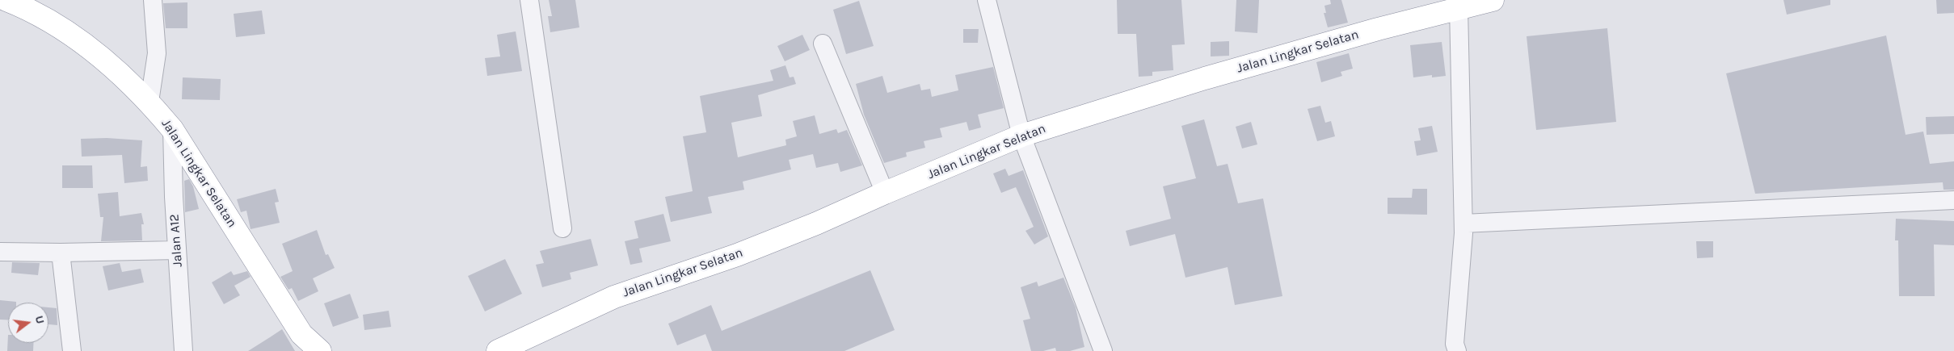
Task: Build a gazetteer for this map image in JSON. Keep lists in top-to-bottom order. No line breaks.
{"streets":{"highway":["Jalan Lingkar Selatan"],"street":["Jalan A12"]},"crossings":[["Jalan Lingkar Selatan","Jalan A12"]],"north":"right"}
